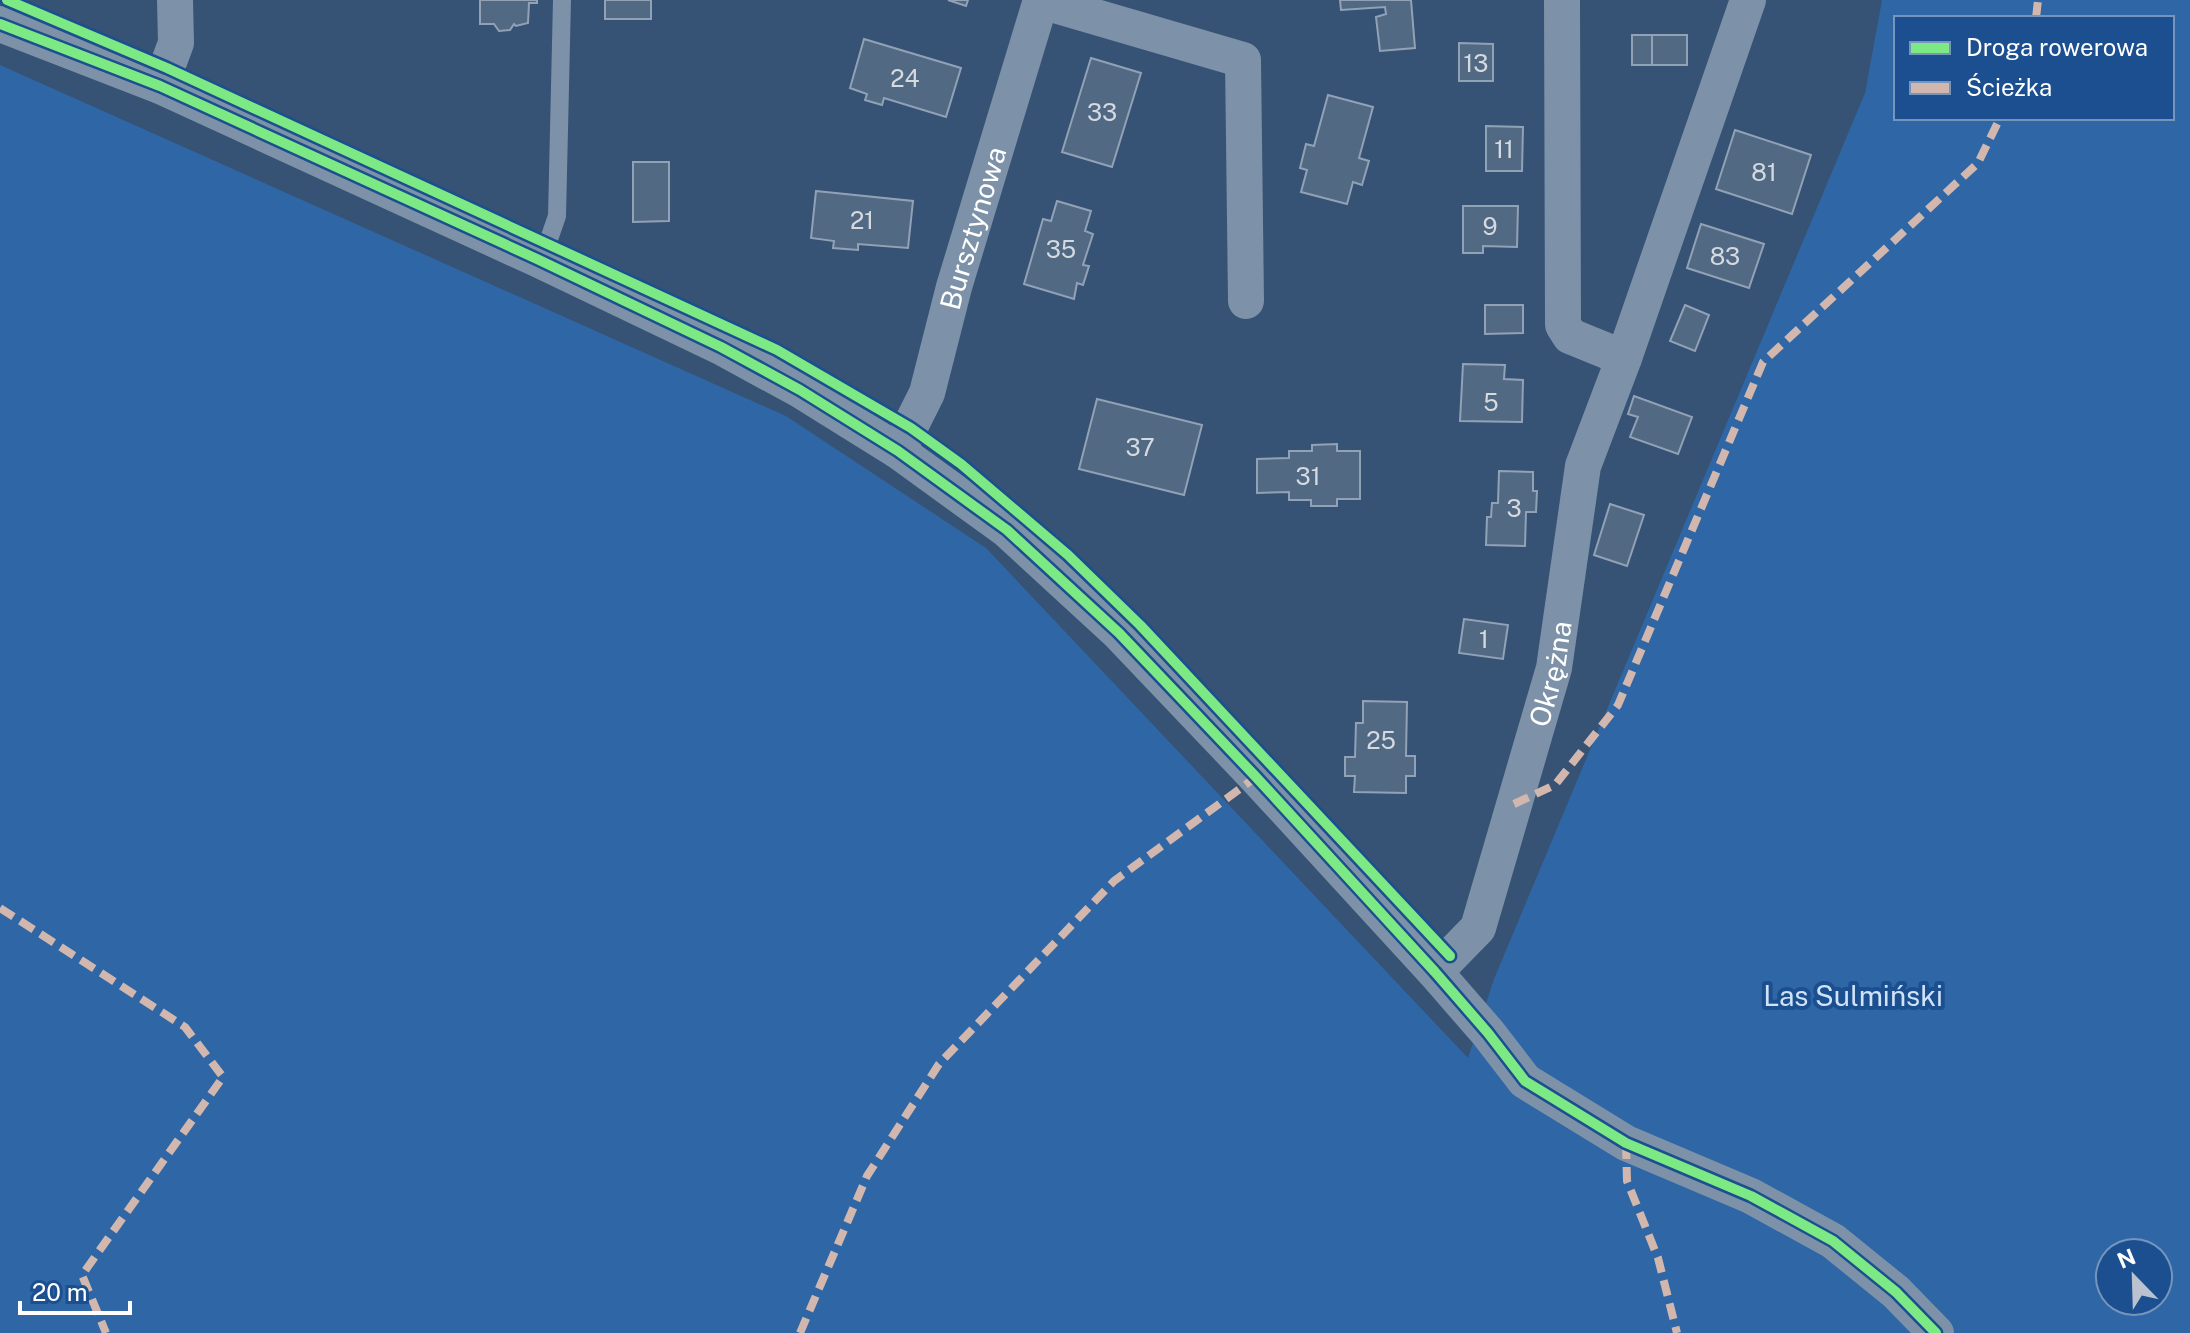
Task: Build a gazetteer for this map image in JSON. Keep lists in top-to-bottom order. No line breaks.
{"streets":{"street":["Bursztynowa","Okrężna"]},"parks":["Las Sulmiński"],"house_numbers":["13","24","33","11","81","21","9","35","83","5","37","31","3","1","25"],"legend":["Droga rowerowa","Ścieżka"],"scale_bar":"20 m","north":"top left"}
